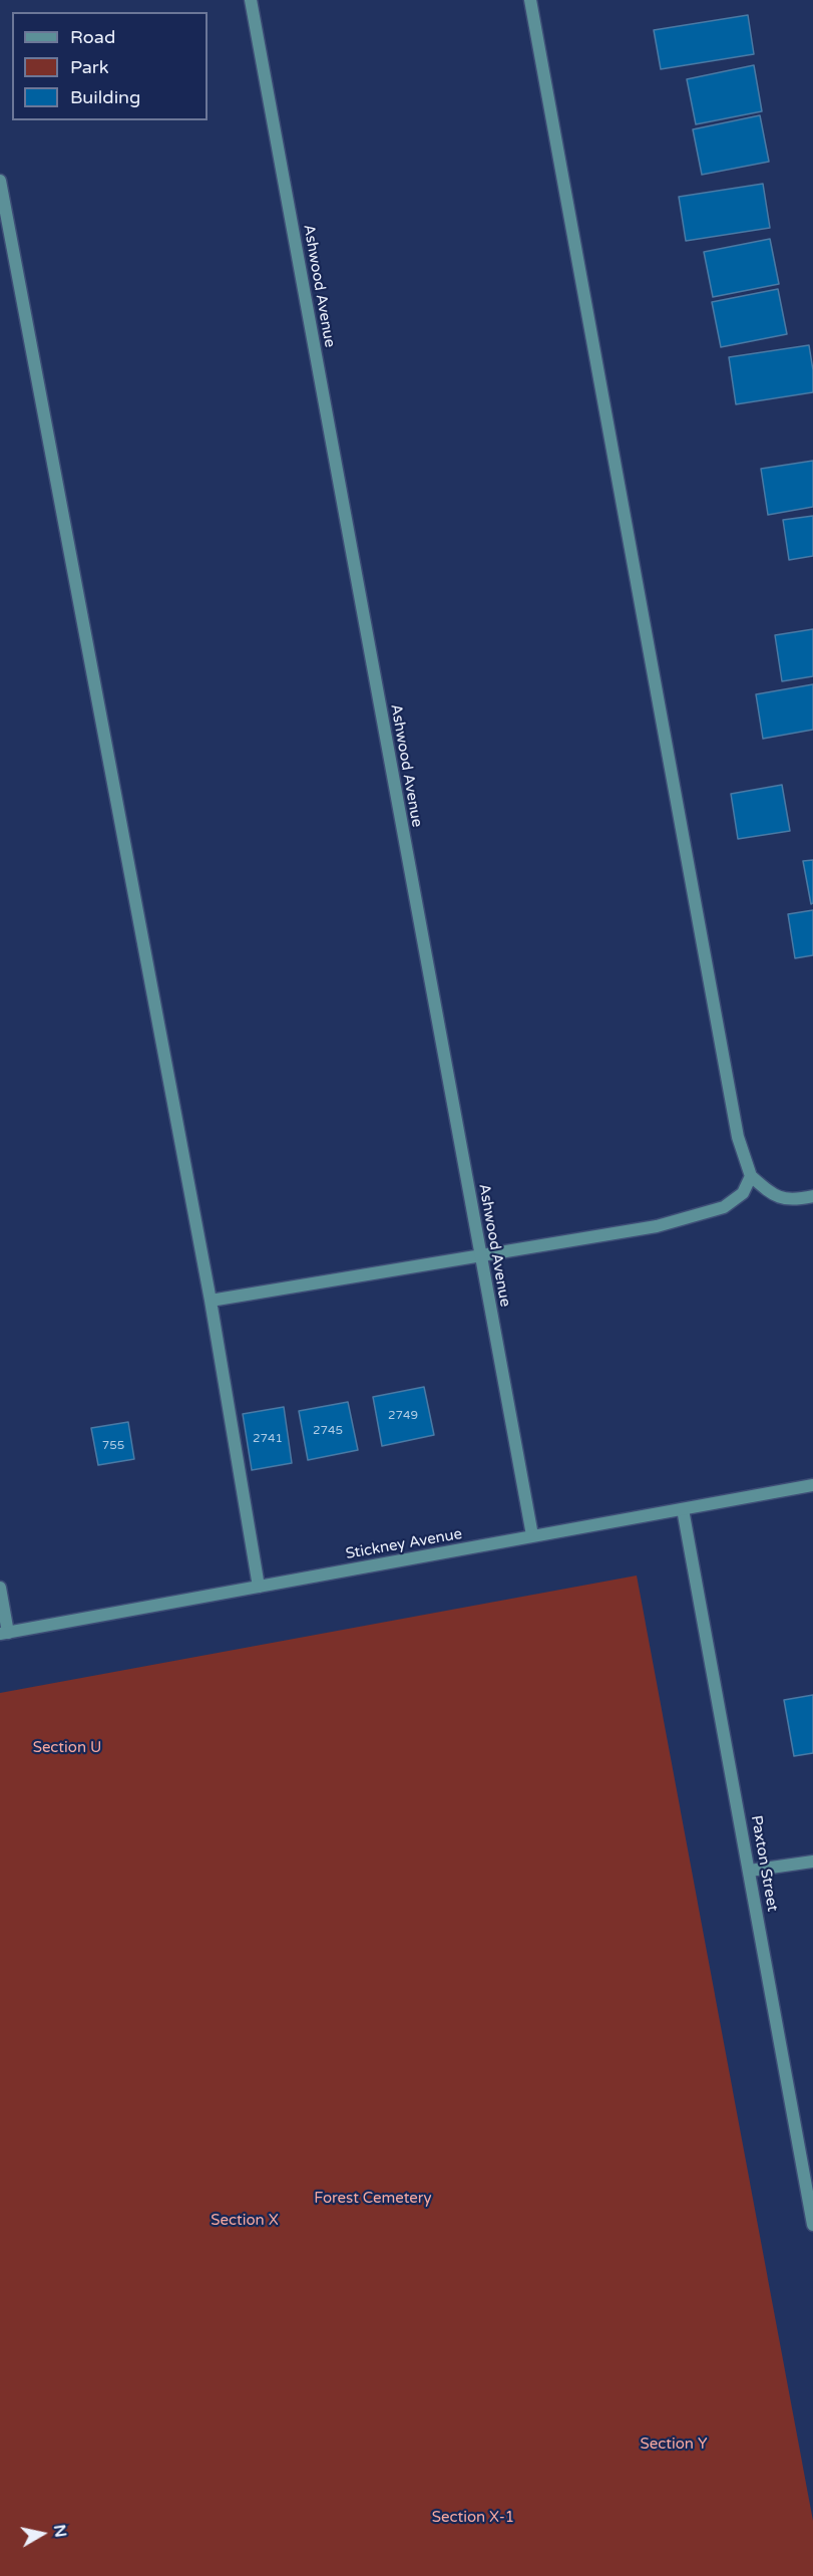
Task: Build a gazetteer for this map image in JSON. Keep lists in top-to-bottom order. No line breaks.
{"streets":{"street":["Ashwood Avenue","Stickney Avenue","Paxton Street"]},"crossings":[["Ashwood Avenue","Stickney Avenue"],["Stickney Avenue","Paxton Street"]],"parks":["Section U","Forest Cemetery","Section X","Section Y","Section X-1"],"house_numbers":["2749","2745","2741","755"],"legend":["Road","Park","Building"],"north":"right"}
